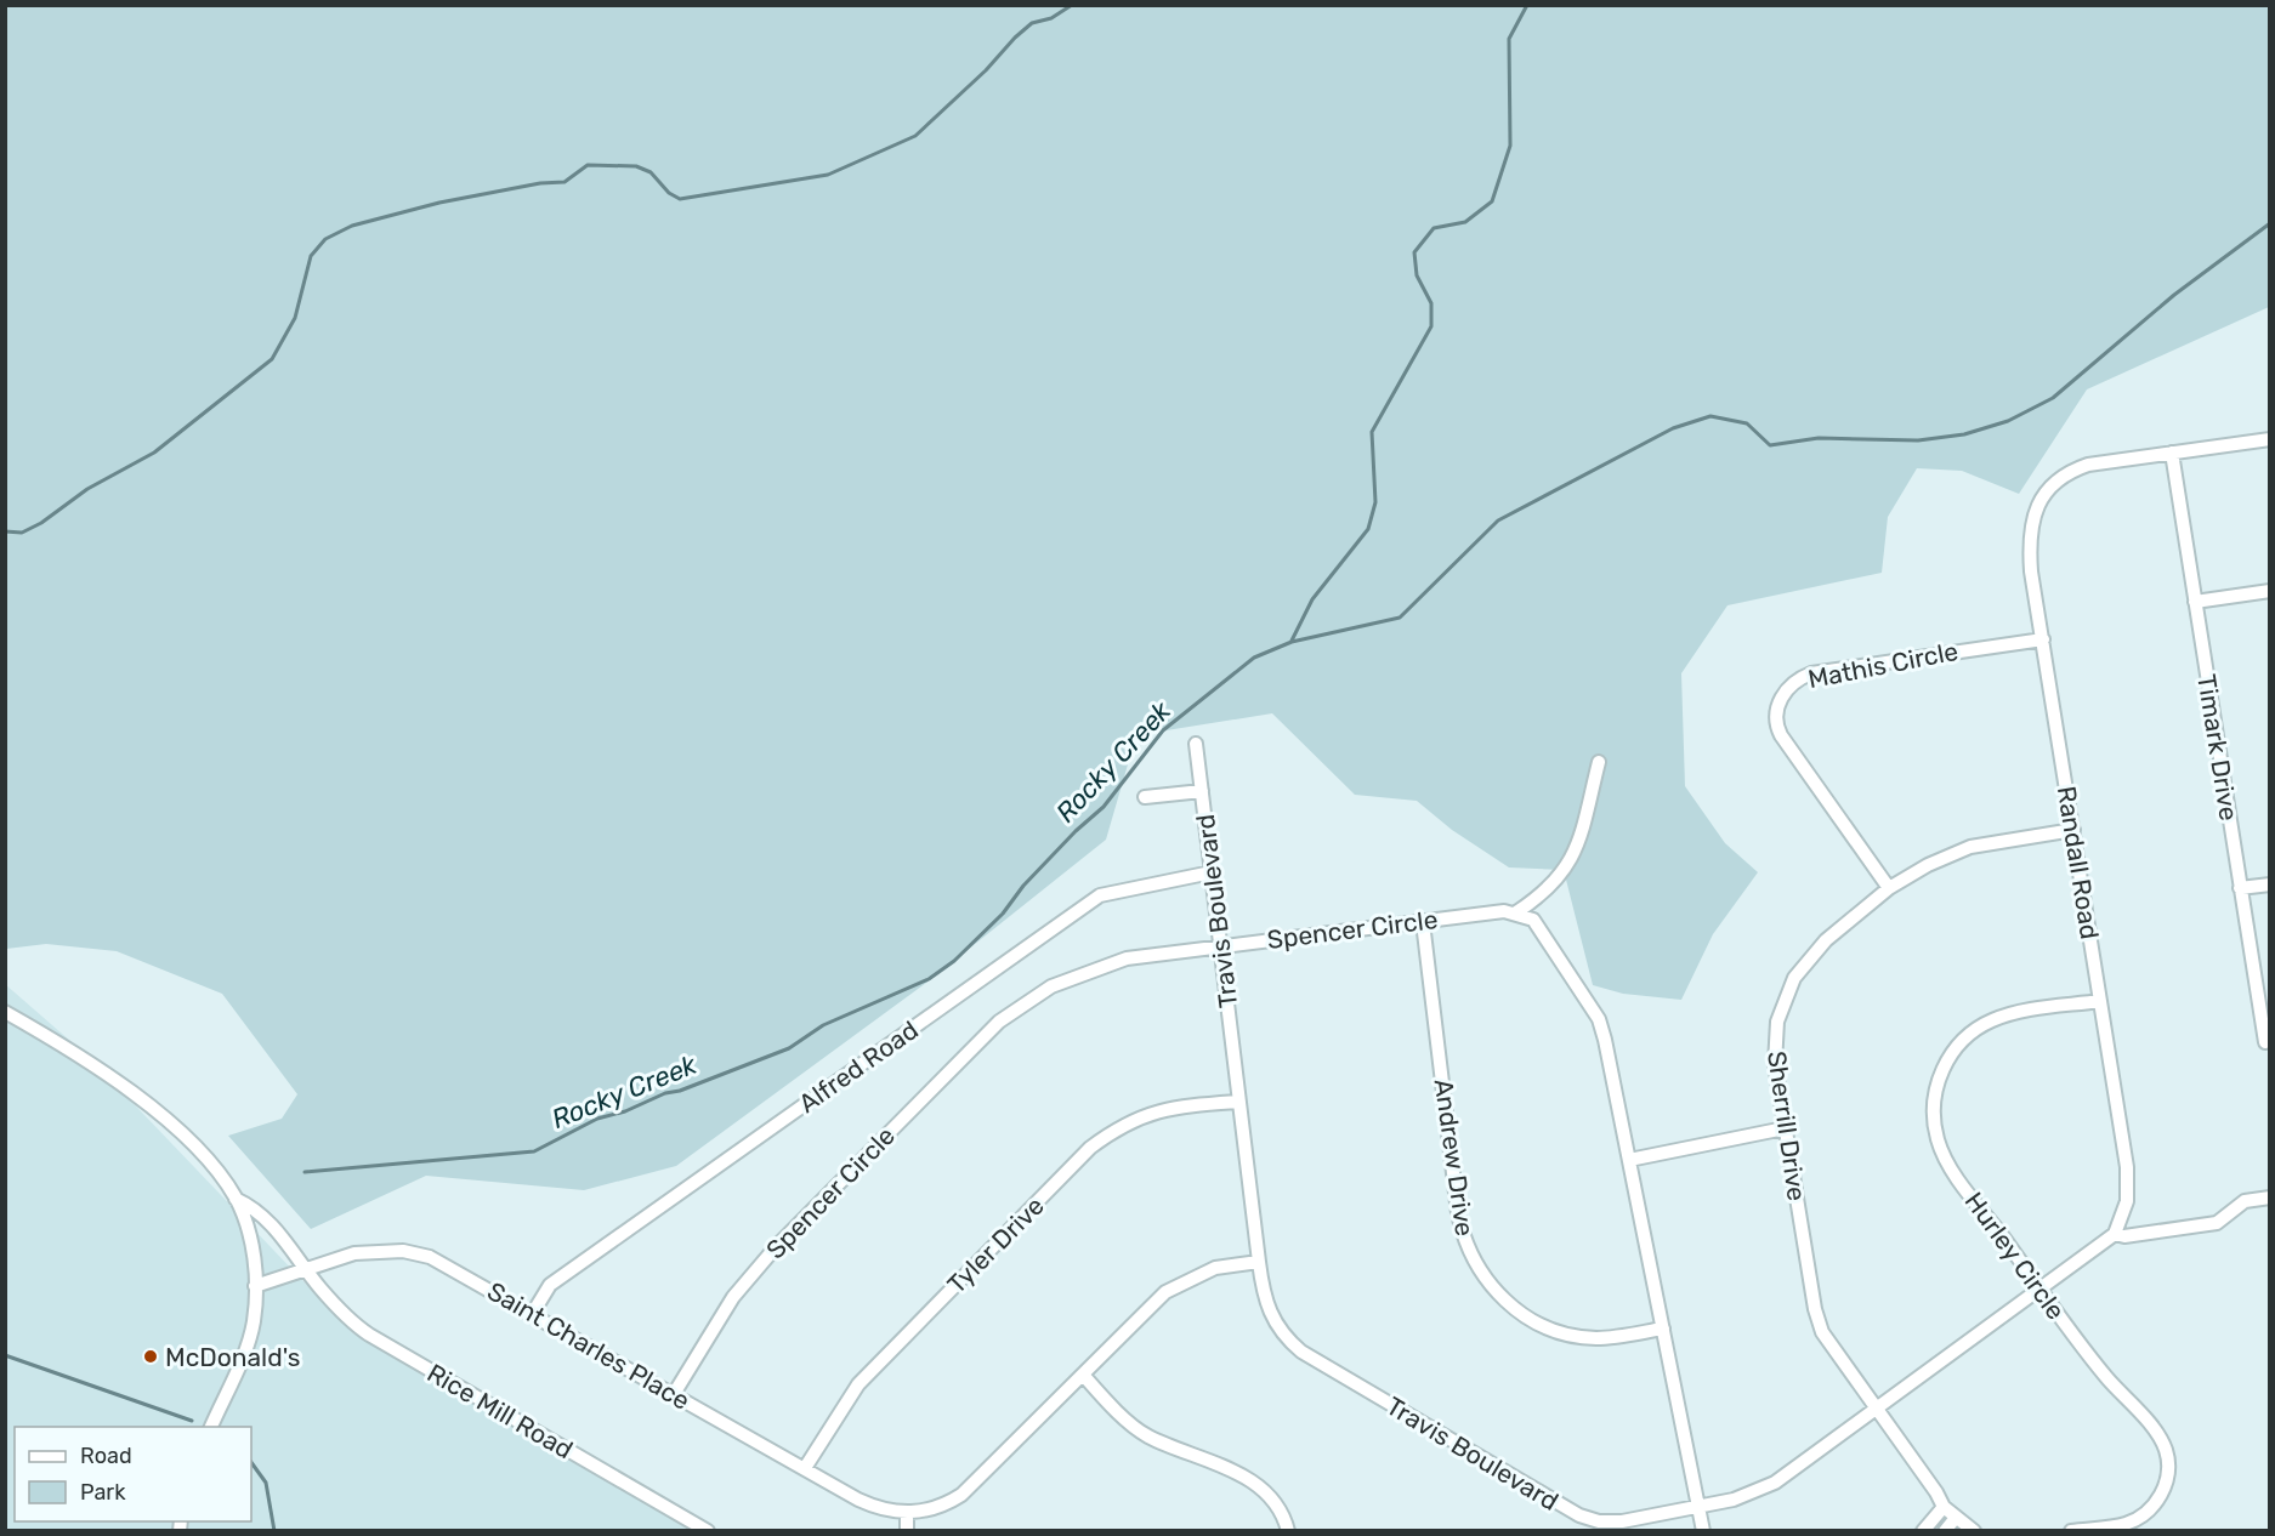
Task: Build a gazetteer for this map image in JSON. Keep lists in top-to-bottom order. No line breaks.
{"streets":{"street":["Mathis Circle","Timark Drive","Randall Road","Travis Boulevard","Spencer Circle","Alfred Road","Sherrill Drive","Andrew Drive","Tyler Drive","Hurley Circle","Saint Charles Place","Rice Mill Road"]},"crossings":[["Mathis Circle","Randall Road"],["Mathis Circle","Sherrill Drive"],["Timark Drive","Randall Road"],["Randall Road","Travis Boulevard"],["Randall Road","Sherrill Drive"],["Randall Road","Hurley Circle"],["Travis Boulevard","Spencer Circle"],["Travis Boulevard","Alfred Road"],["Travis Boulevard","Sherrill Drive"],["Travis Boulevard","Tyler Drive"],["Travis Boulevard","Hurley Circle"],["Travis Boulevard","Saint Charles Place"],["Spencer Circle","Andrew Drive"],["Spencer Circle","Saint Charles Place"],["Alfred Road","Saint Charles Place"],["Tyler Drive","Saint Charles Place"],["Saint Charles Place","Rice Mill Road"]],"water":["Rocky Creek"],"places":["McDonald's"],"legend":["Road","Park"]}
